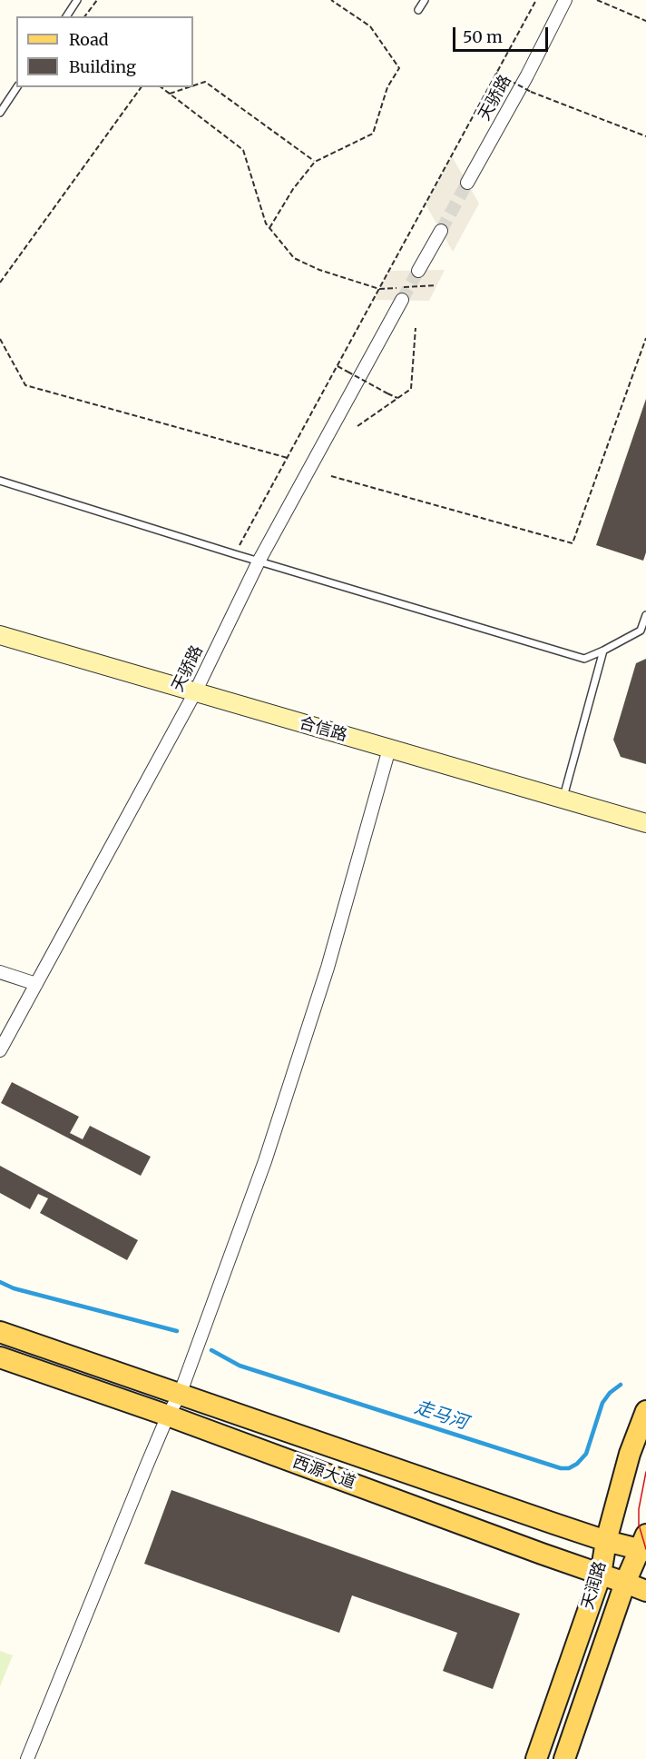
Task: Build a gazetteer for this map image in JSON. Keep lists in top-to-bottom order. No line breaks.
{"streets":{"main road":["西源大道","天润路"],"street":["天骄路","合信路"]},"crossings":[["天骄路","合信路"],["西源大道","天润路"]],"water":["走马河"],"legend":["Road","Building"],"scale_bar":"50 m"}
